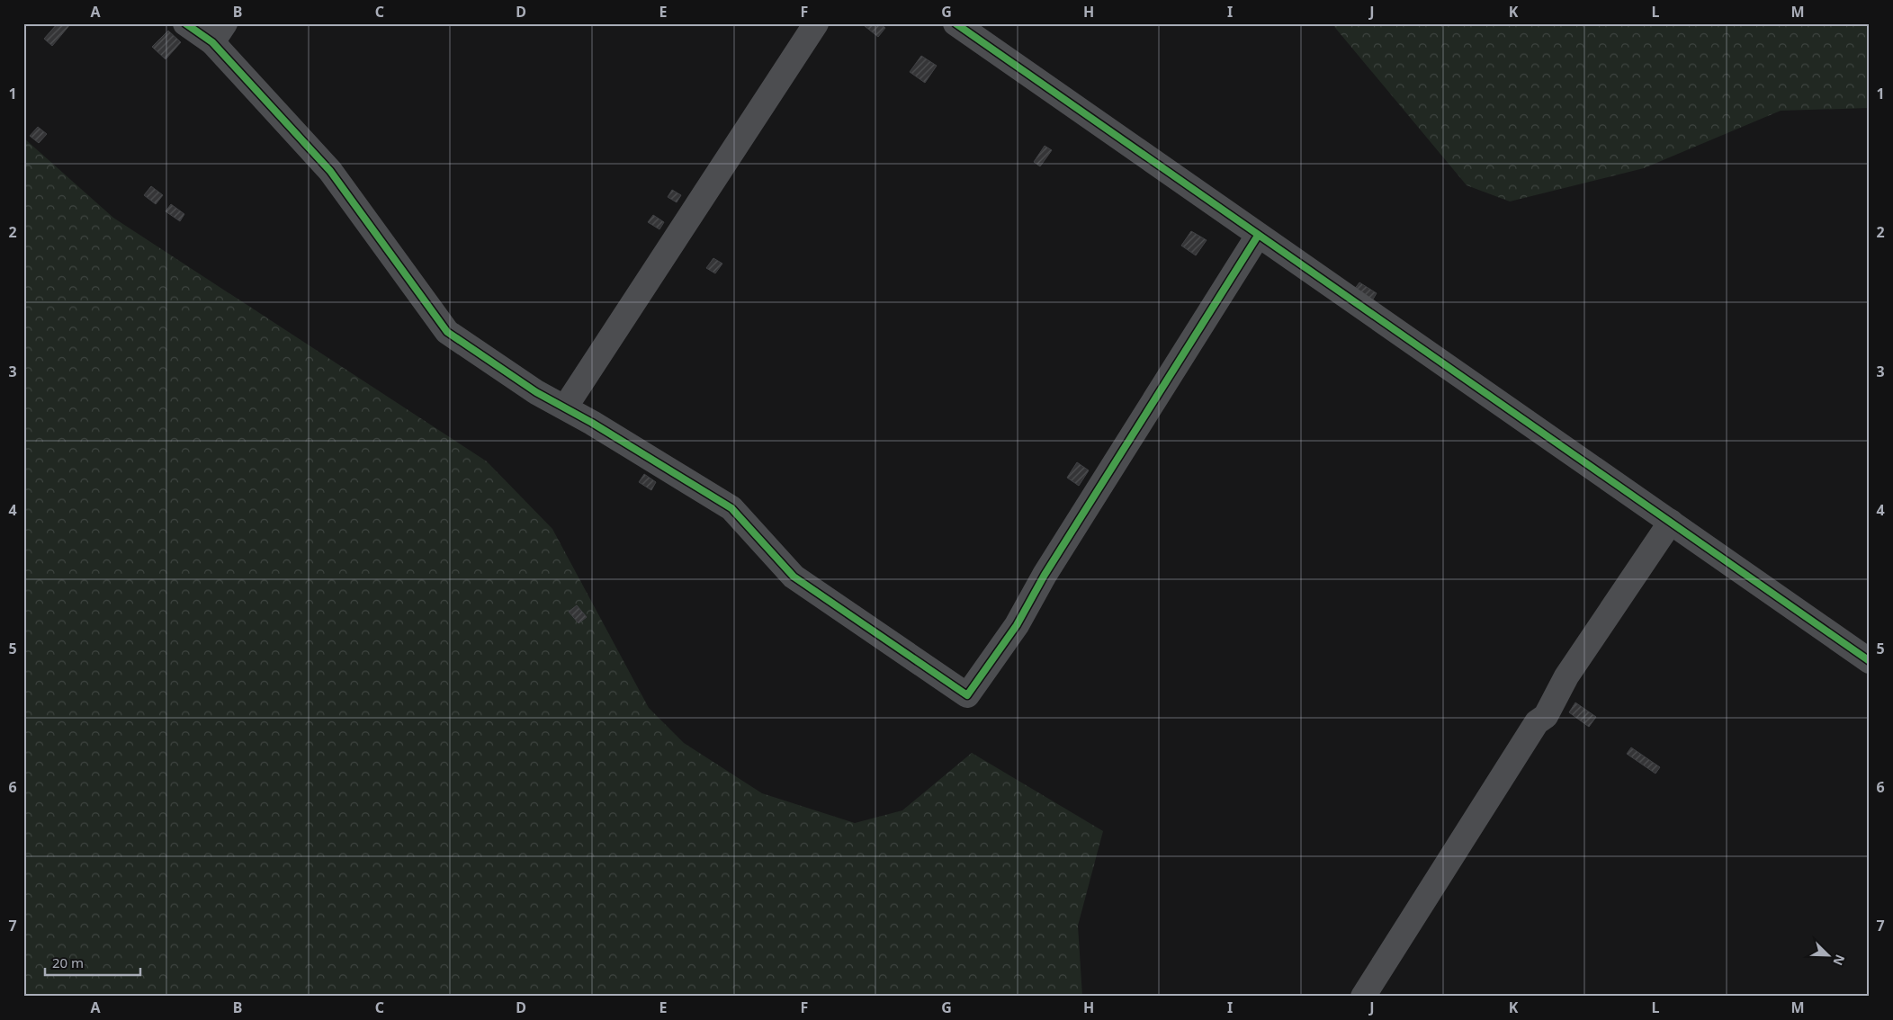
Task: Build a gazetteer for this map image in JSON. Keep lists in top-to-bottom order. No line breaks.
{"scale_bar":"20 m","north":"bottom right","grid":{"columns":["A","B","C","D","E","F","G","H","I","J","K","L","M"],"rows":["1","2","3","4","5","6","7"]}}
